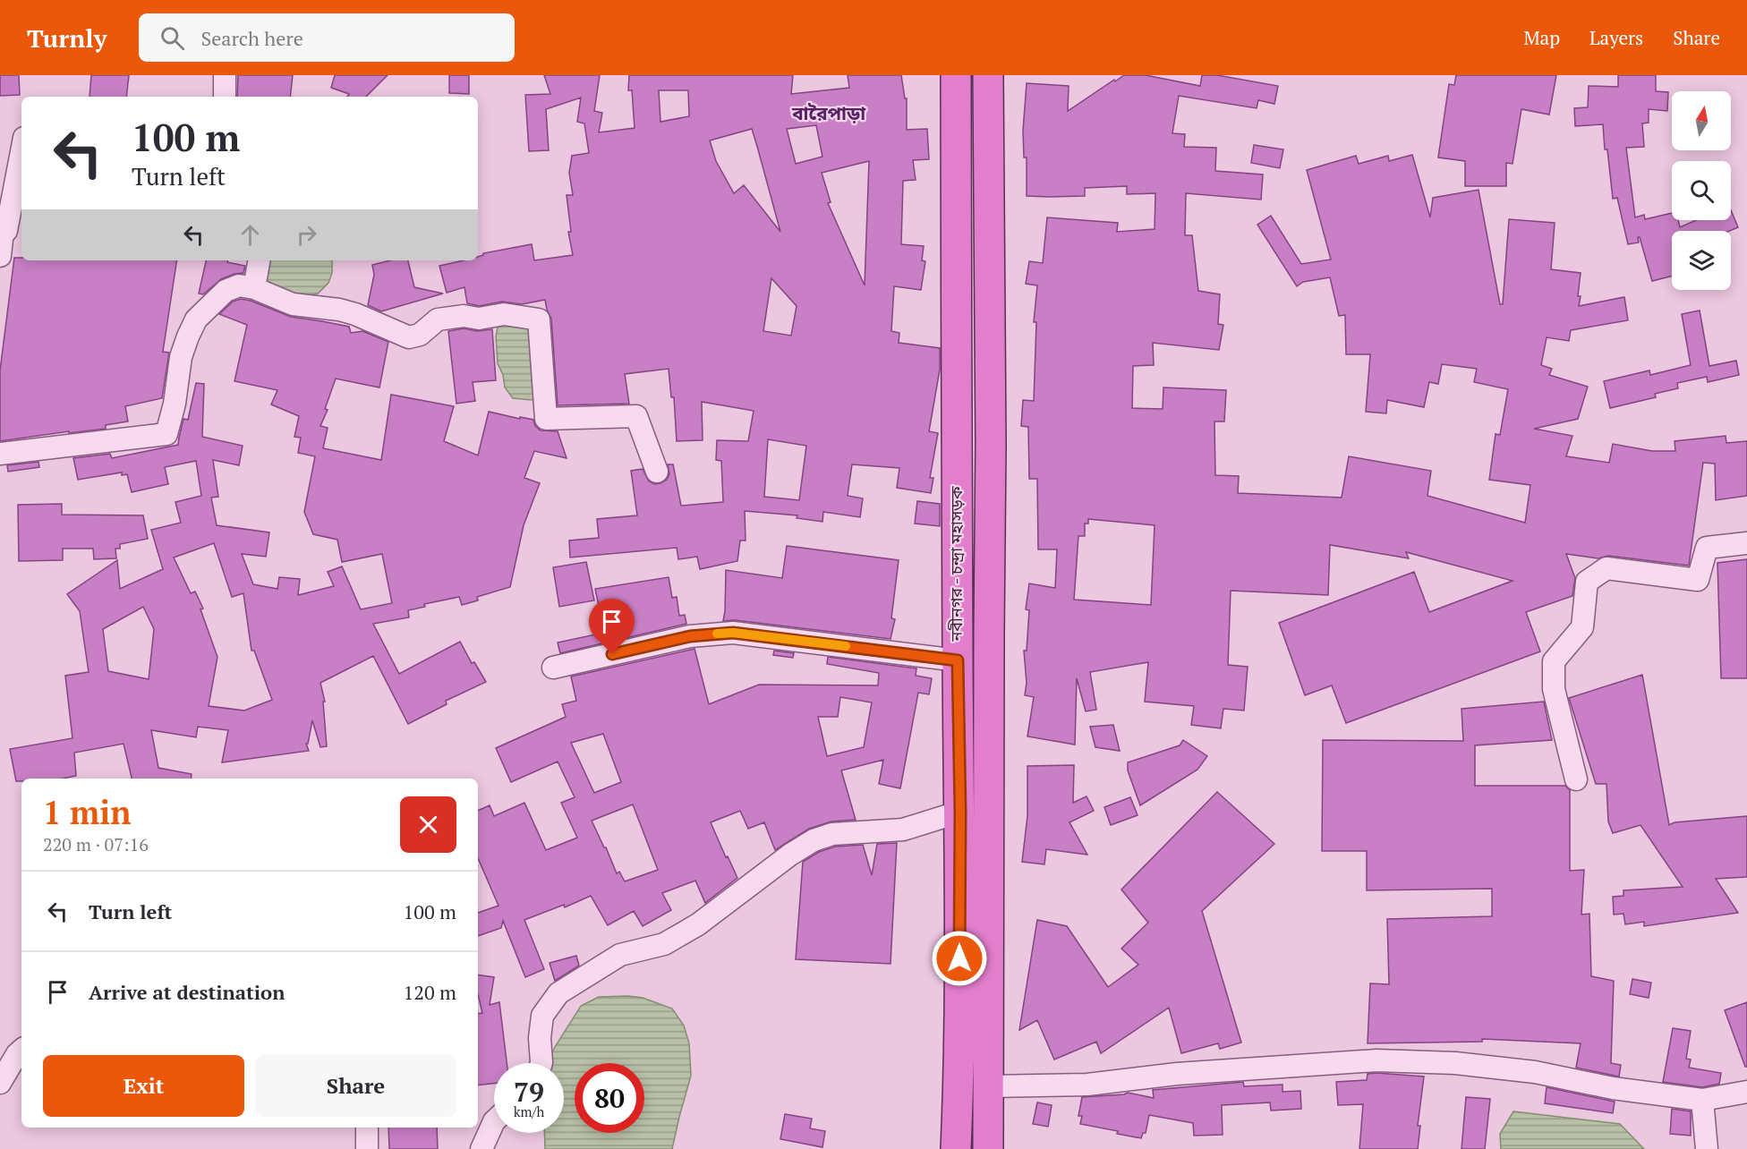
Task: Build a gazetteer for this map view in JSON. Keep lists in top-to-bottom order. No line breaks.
{"streets":{"highway":["নবীনগর - চন্দ্রা মহাসড়ক"]},"districts":["বারৈপাড়া"],"north":"top","page":{"header":"Turnly","search":"Search here","nav":["Map","Layers","Share"],"turn":["100 m","Turn left"],"heading":["1 min","220 m · 07:16"],"list":[{"name":"Turn left","value":"100 m"},{"name":"Arrive at destination","value":"120 m"}],"buttons":["Exit","Share"],"speed":"79 km/h","limit":"80"}}
